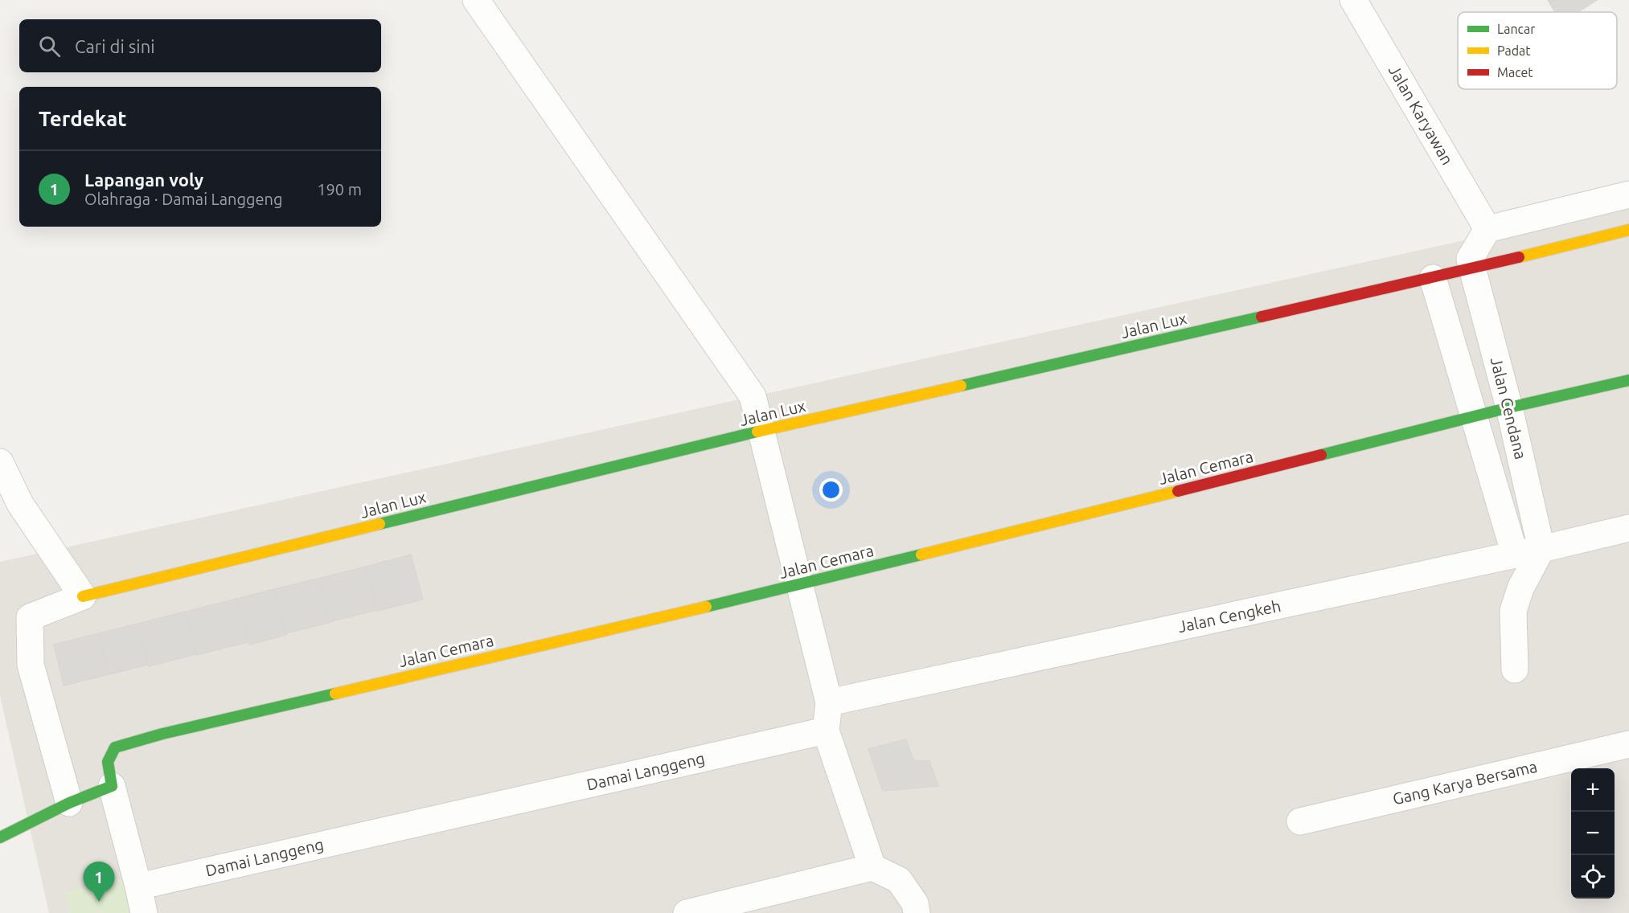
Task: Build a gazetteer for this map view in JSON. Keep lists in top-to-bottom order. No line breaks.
{"streets":{"street":["Jalan Karyawan","Jalan Lux","Jalan Cendana","Jalan Cemara","Jalan Cengkeh","Damai Langgeng","Gang Karya Bersama"]},"crossings":[["Jalan Lux","Jalan Cendana"],["Jalan Cendana","Jalan Cemara"],["Jalan Cendana","Jalan Cengkeh"]],"legend":["Lancar","Padat","Macet"],"page":{"search":"Cari di sini","heading":"Terdekat","list":[{"mark":"1","name":"Lapangan voly","note":"Olahraga · Damai Langgeng","value":"190 m"}],"map_buttons":["+","−"],"pins":"1"}}
